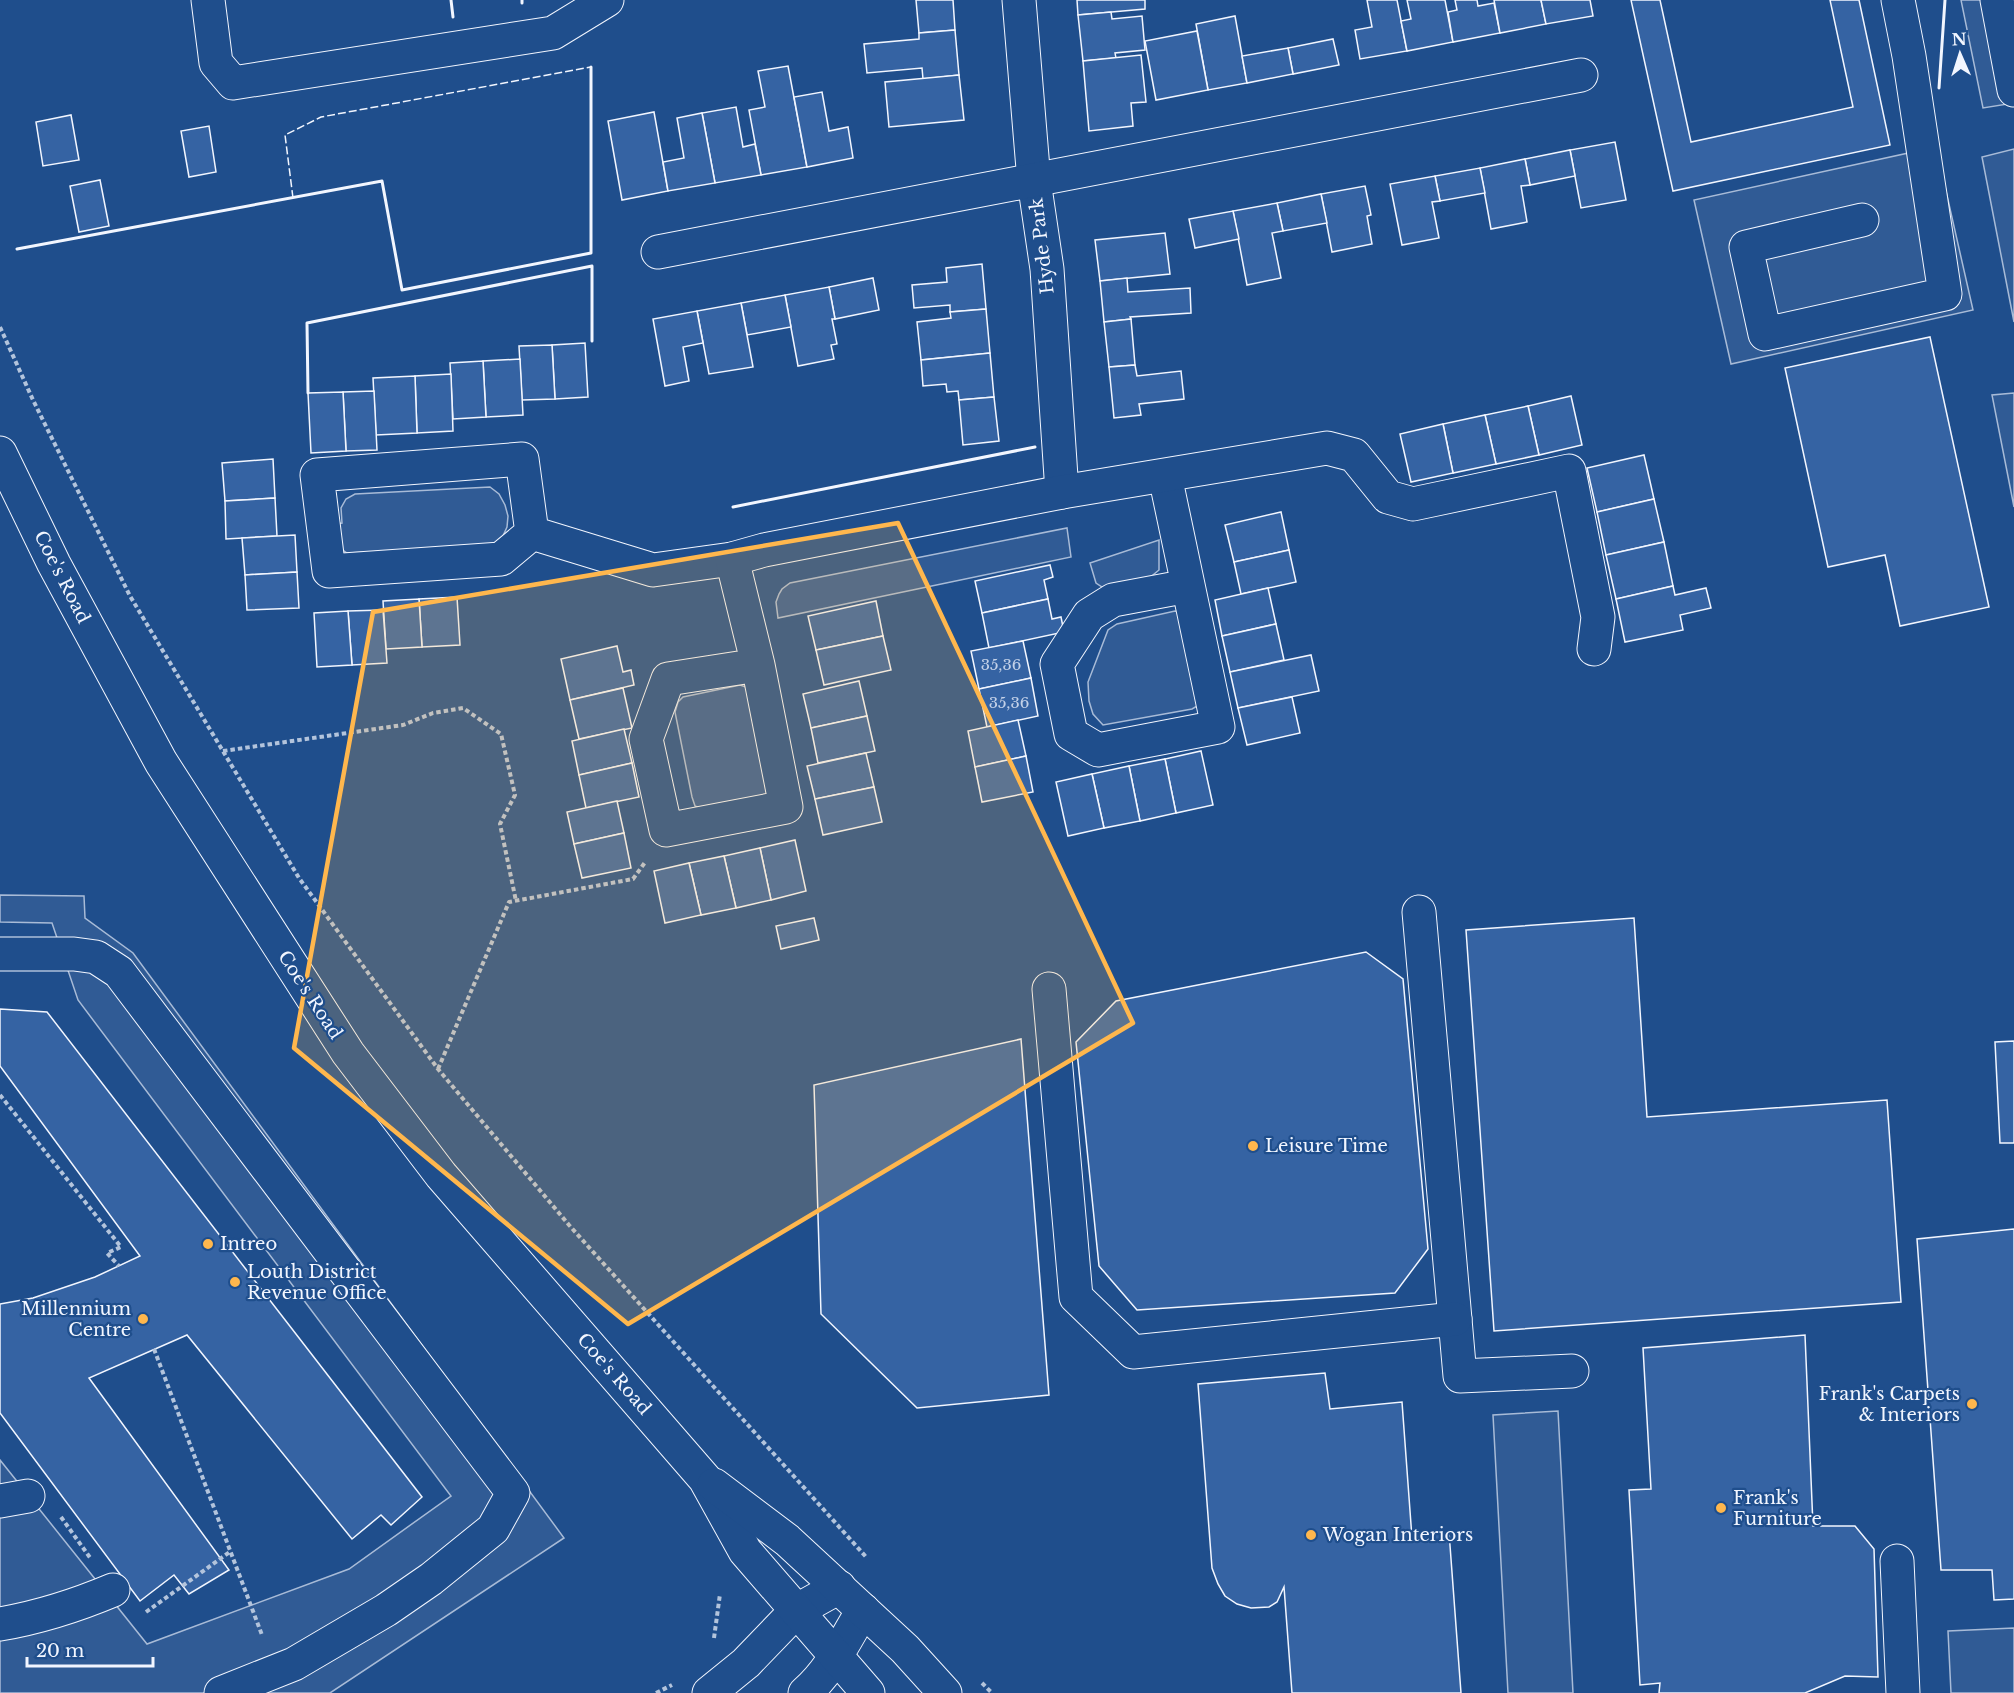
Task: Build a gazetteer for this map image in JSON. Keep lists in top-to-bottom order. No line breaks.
{"streets":{"street":["Hyde Park","Coe's Road"]},"places":["Leisure Time","Intreo","Louth District Revenue Office","Millennium Centre","Frank's Carpets & Interiors","Frank's Furniture","Wogan Interiors"],"house_numbers":["35,36","35,36"],"scale_bar":"20 m","north":"top"}
